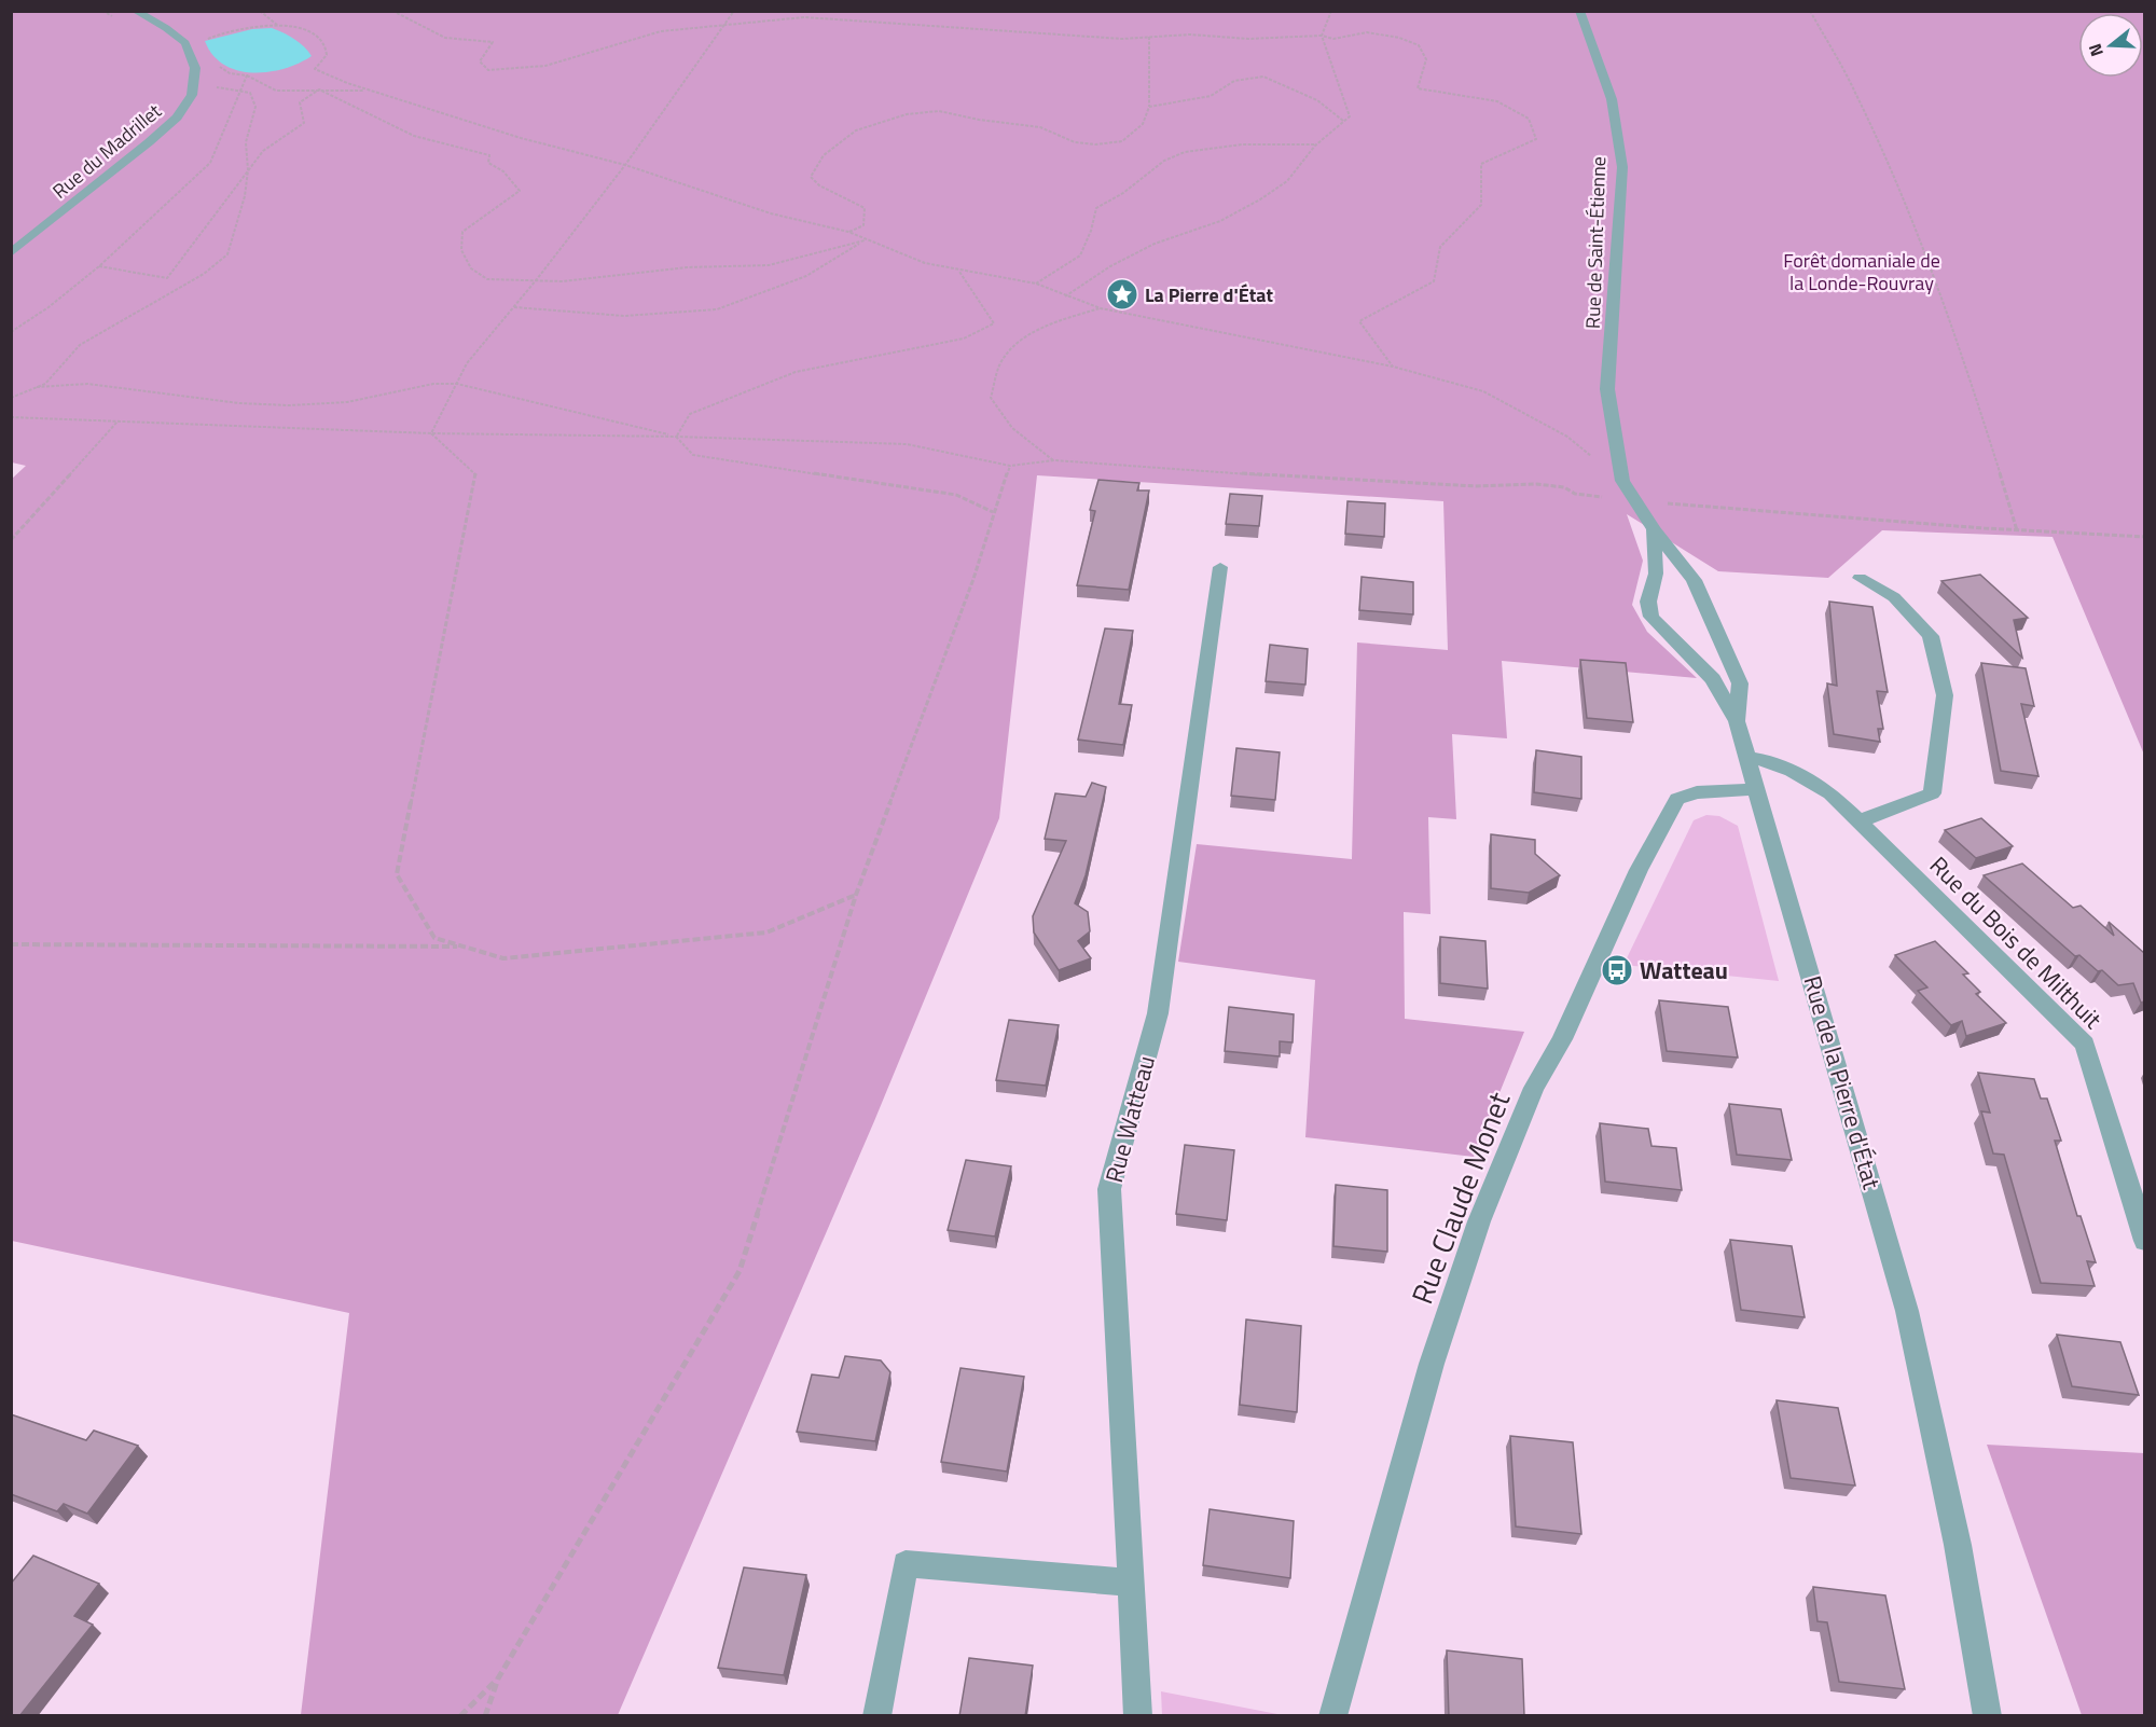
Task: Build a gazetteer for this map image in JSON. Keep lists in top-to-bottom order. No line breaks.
{"streets":{"street":["Rue du Madrillet","Rue de Saint-Étienne","Rue du Bois de Milthuit","Rue de la Pierre d'État","Rue Watteau","Rue Claude Monet"]},"crossings":[["Rue de Saint-Étienne","Rue de la Pierre d'État"],["Rue du Bois de Milthuit","Rue de la Pierre d'État"],["Rue de la Pierre d'État","Rue Claude Monet"]],"parks":["Forêt domaniale de la Londe-Rouvray"],"places":{"place":["La Pierre d'État"],"bus stop":["Watteau"]},"north":"left"}
